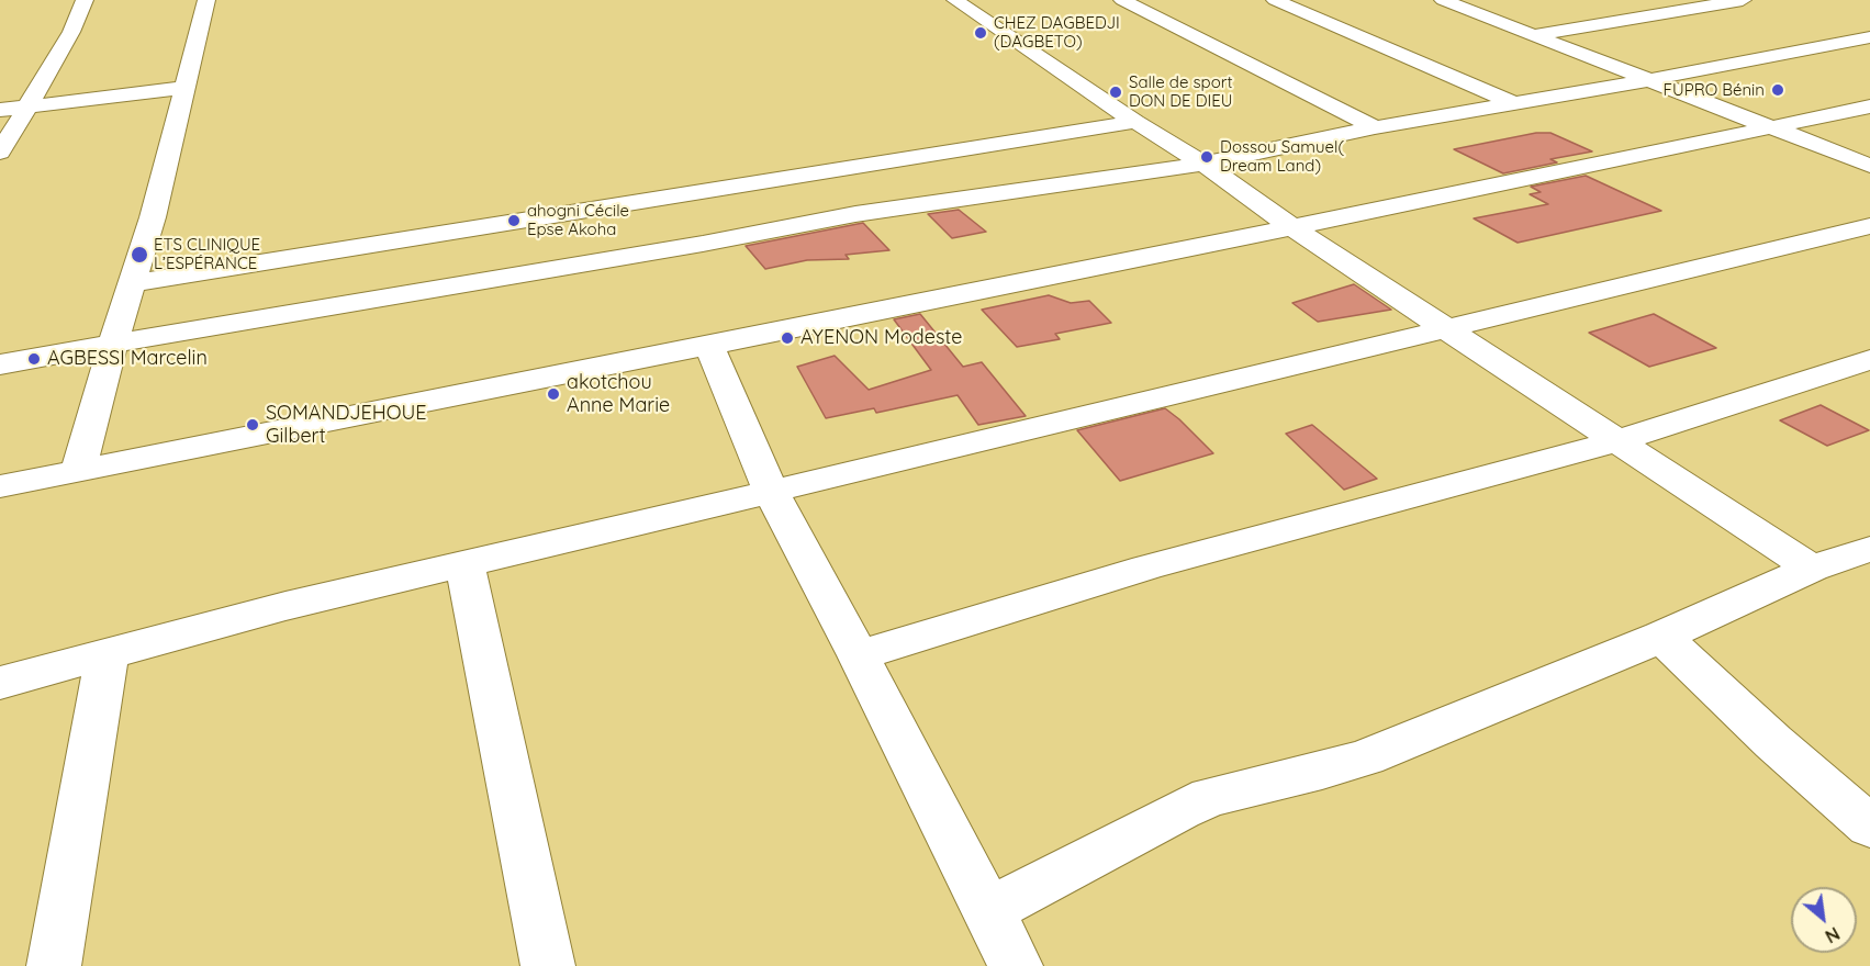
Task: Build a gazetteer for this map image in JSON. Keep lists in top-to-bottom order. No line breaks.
{"places":["CHEZ DAGBEDJI (DAGBETO)","FUPRO Bénin","Salle de sport DON DE DIEU","Dossou Samuel( Dream Land)","ahogni Cécile Epse Akoha","ETS CLINIQUE L’ESPÉRANCE","AYENON Modeste","AGBESSI Marcelin","akotchou Anne Marie","SOMANDJEHOUE Gilbert"],"north":"bottom right"}
